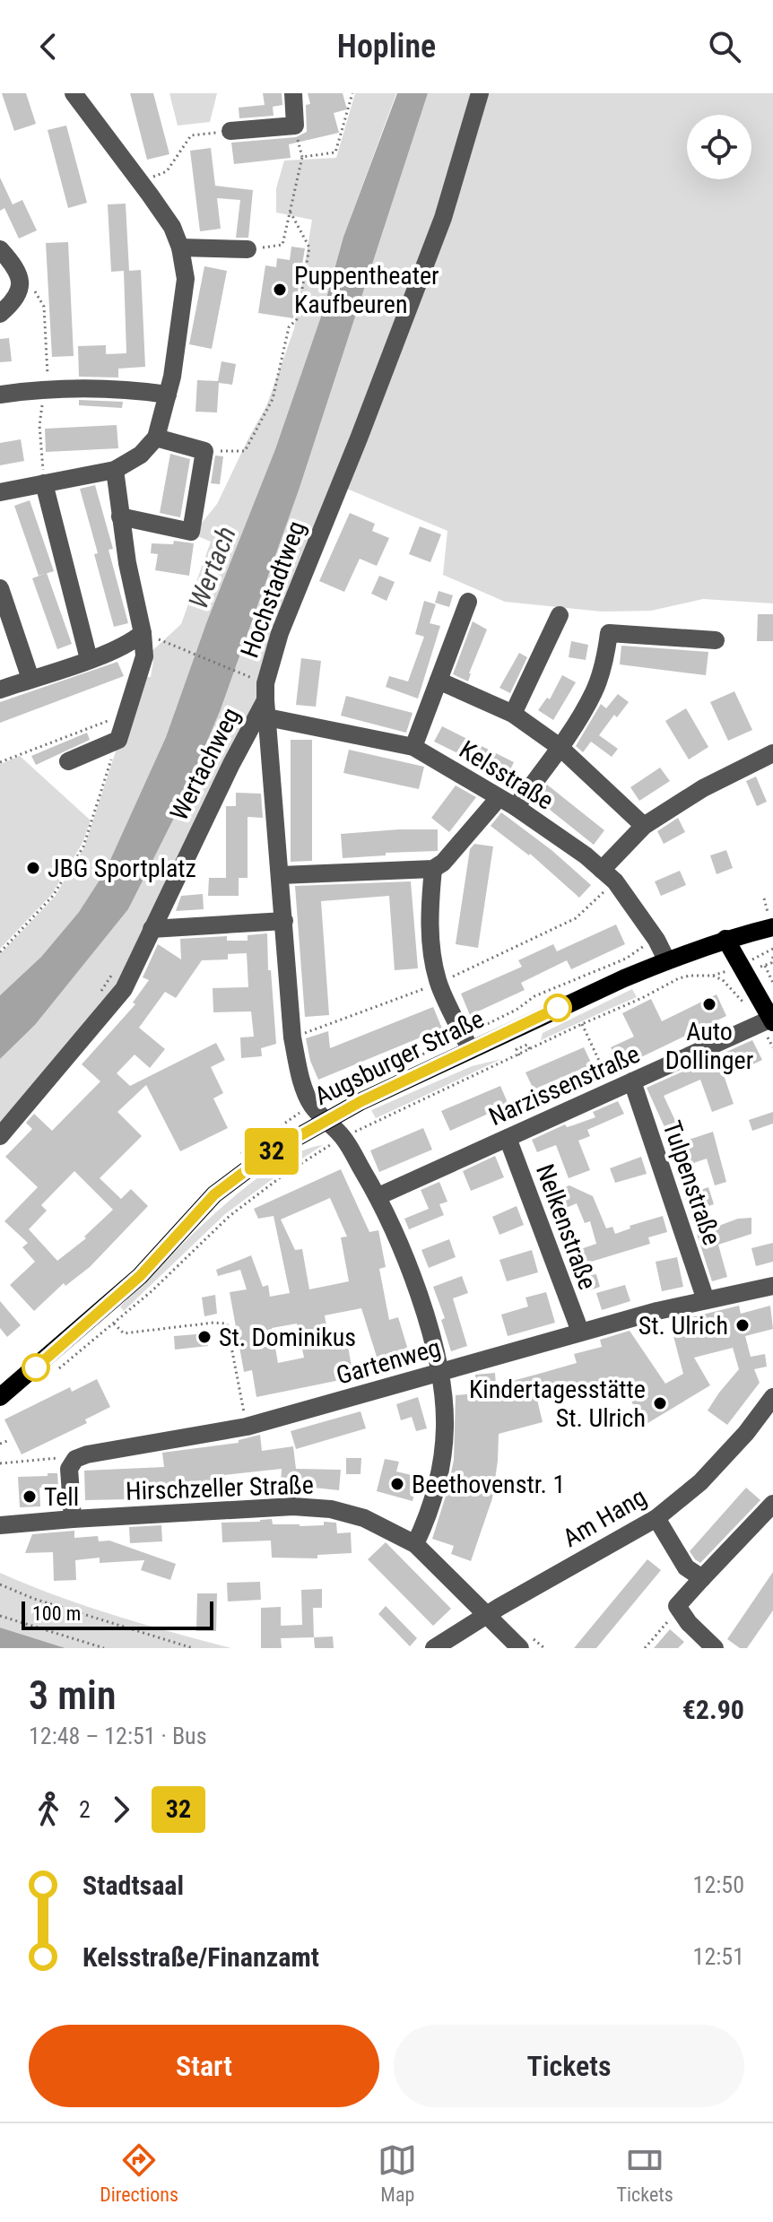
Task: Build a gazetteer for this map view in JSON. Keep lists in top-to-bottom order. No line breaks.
{"streets":{"main road":["Augsburger Straße"],"street":["Hochstadtweg","Wertachweg","Kelsstraße","Narzissenstraße","Tulpenstraße","Nelkenstraße","Gartenweg","Hirschzeller Straße","Am Hang"]},"crossings":[["Hochstadtweg","Wertachweg"],["Hochstadtweg","Kelsstraße"],["Hochstadtweg","Augsburger Straße"],["Hochstadtweg","Narzissenstraße"],["Hochstadtweg","Gartenweg"],["Hochstadtweg","Hirschzeller Straße"],["Wertachweg","Kelsstraße"],["Kelsstraße","Augsburger Straße"],["Narzissenstraße","Tulpenstraße"],["Narzissenstraße","Nelkenstraße"],["Tulpenstraße","Gartenweg"],["Nelkenstraße","Gartenweg"],["Hirschzeller Straße","Am Hang"]],"water":["Wertach"],"places":["Puppentheater Kaufbeuren","JBG Sportplatz","Auto Dollinger","St. Ulrich","St. Dominikus","Kindertagesstätte St. Ulrich","Beethovenstr. 1","Tell"],"lines":["bus line 32"],"scale_bar":"100 m","page":{"header":"Hopline","on_map":"32","scale":"100 m","heading":["3 min","12:48 – 12:51 · Bus","€2.90"],"legs":["2","32"],"list":[{"name":"Stadtsaal","value":"12:50"},{"name":"Kelsstraße/Finanzamt","value":"12:51"}],"buttons":["Start","Tickets"],"tabs":["Directions","Map","Tickets"]}}
